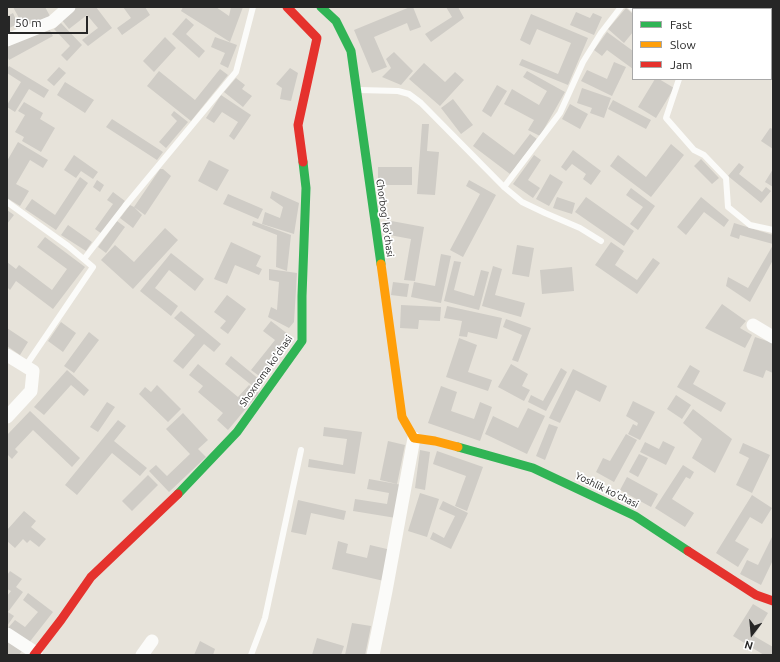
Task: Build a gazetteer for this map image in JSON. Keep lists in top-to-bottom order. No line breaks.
{"streets":{"street":["Chorbog' ko'chasi","Shoxnoma ko'chasi","Yoshlik ko'chasi"]},"crossings":[["Chorbog' ko'chasi","Yoshlik ko'chasi"]],"legend":["Fast","Slow","Jam"],"scale_bar":"50 m","north":"bottom"}
